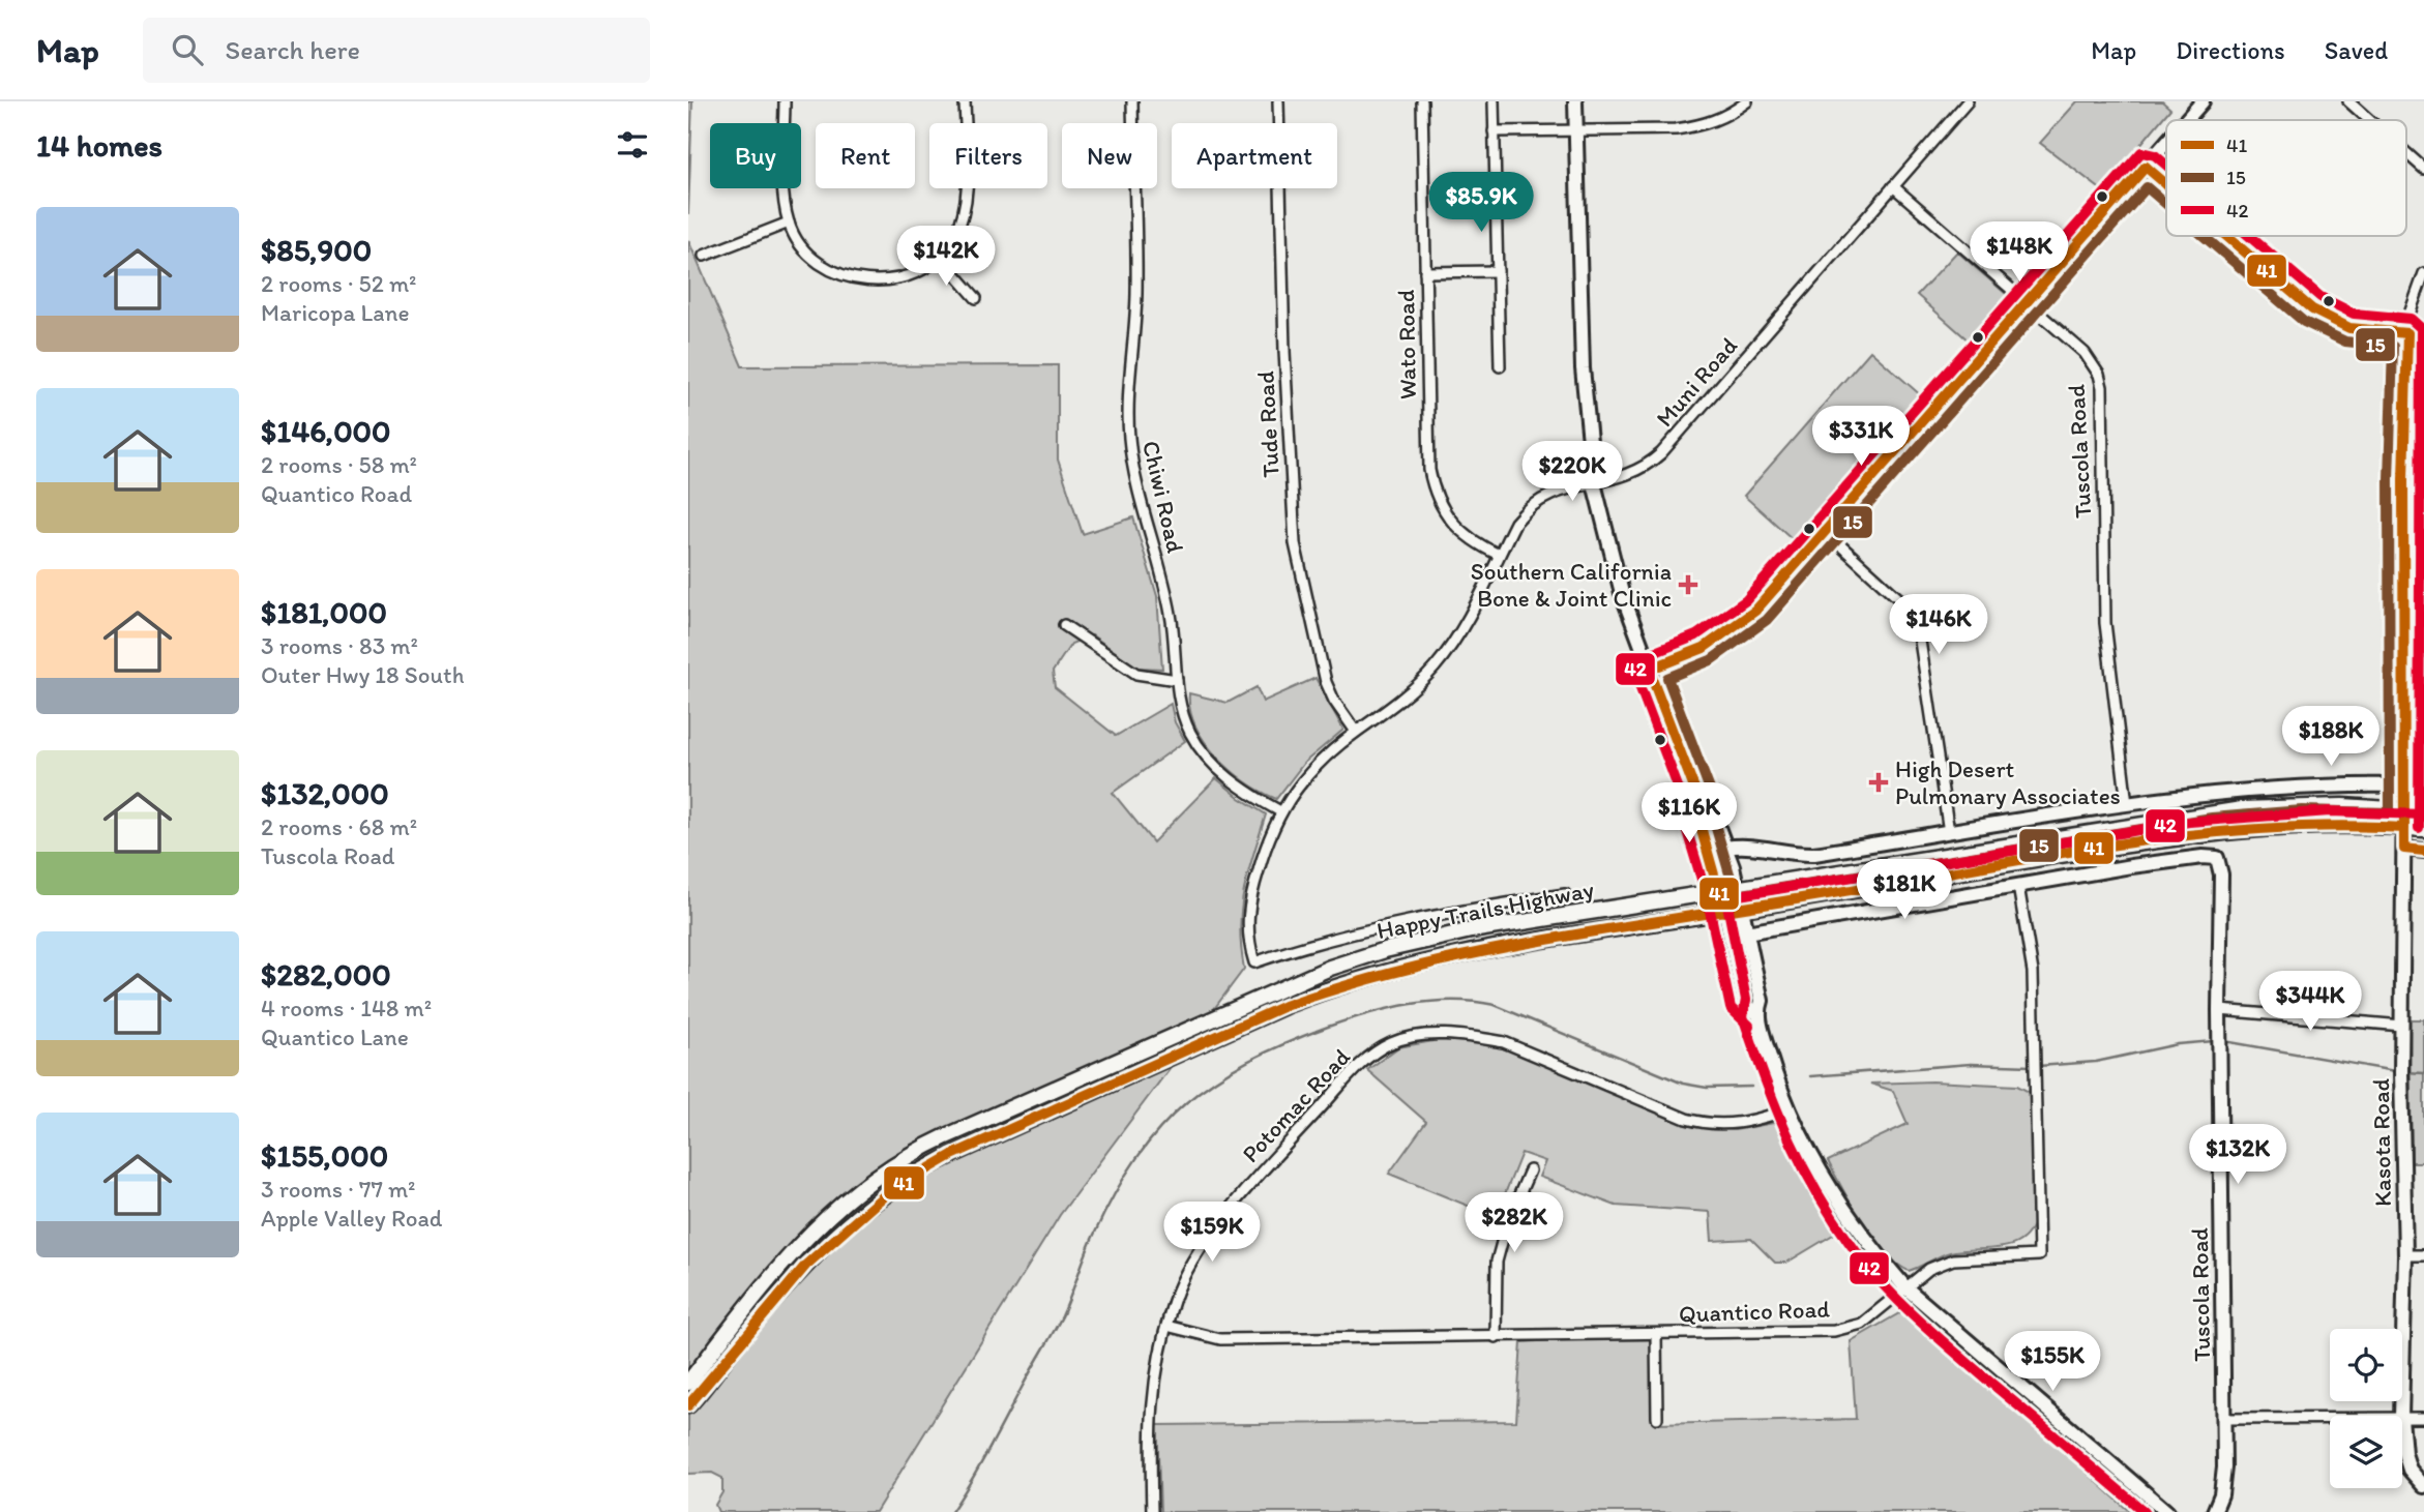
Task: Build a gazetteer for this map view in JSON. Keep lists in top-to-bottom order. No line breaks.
{"streets":{"main road":["Happy Trails Highway"],"street":["Wato Road","Muni Road","Tude Road","Tuscola Road","Chiwi Road","Potomac Road","Kasota Road","Quantico Road"]},"crossings":[["Wato Road","Muni Road"],["Muni Road","Tude Road"],["Muni Road","Tuscola Road"],["Muni Road","Chiwi Road"],["Tuscola Road","Quantico Road"],["Happy Trails Highway","Kasota Road"],["Potomac Road","Quantico Road"]],"places":{"health":["Southern California Bone & Joint Clinic","High Desert Pulmonary Associates"]},"lines":["transit line 42","transit line 41","transit line 15"],"legend":["41","15","42"],"page":{"header":"Map","search":"Search here","nav":["Map","Directions","Saved"],"heading":"14 homes","chip":["Buy","Rent","Filters","New","Apartment"],"price":["$85.9K","$148K","$142K","$331K","$220K","$146K","$188K","$116K","$181K","$344K","$132K","$282K","$159K","$155K"],"list":[{"name":"$85,900","note":"2 rooms · 52 m² · Maricopa Lane"},{"name":"$146,000","note":"2 rooms · 58 m² · Quantico Road"},{"name":"$181,000","note":"3 rooms · 83 m² · Outer Hwy 18 South"},{"name":"$132,000","note":"2 rooms · 68 m² · Tuscola Road"},{"name":"$282,000","note":"4 rooms · 148 m² · Quantico Lane"},{"name":"$155,000","note":"3 rooms · 77 m² · Apple Valley Road"}]}}
